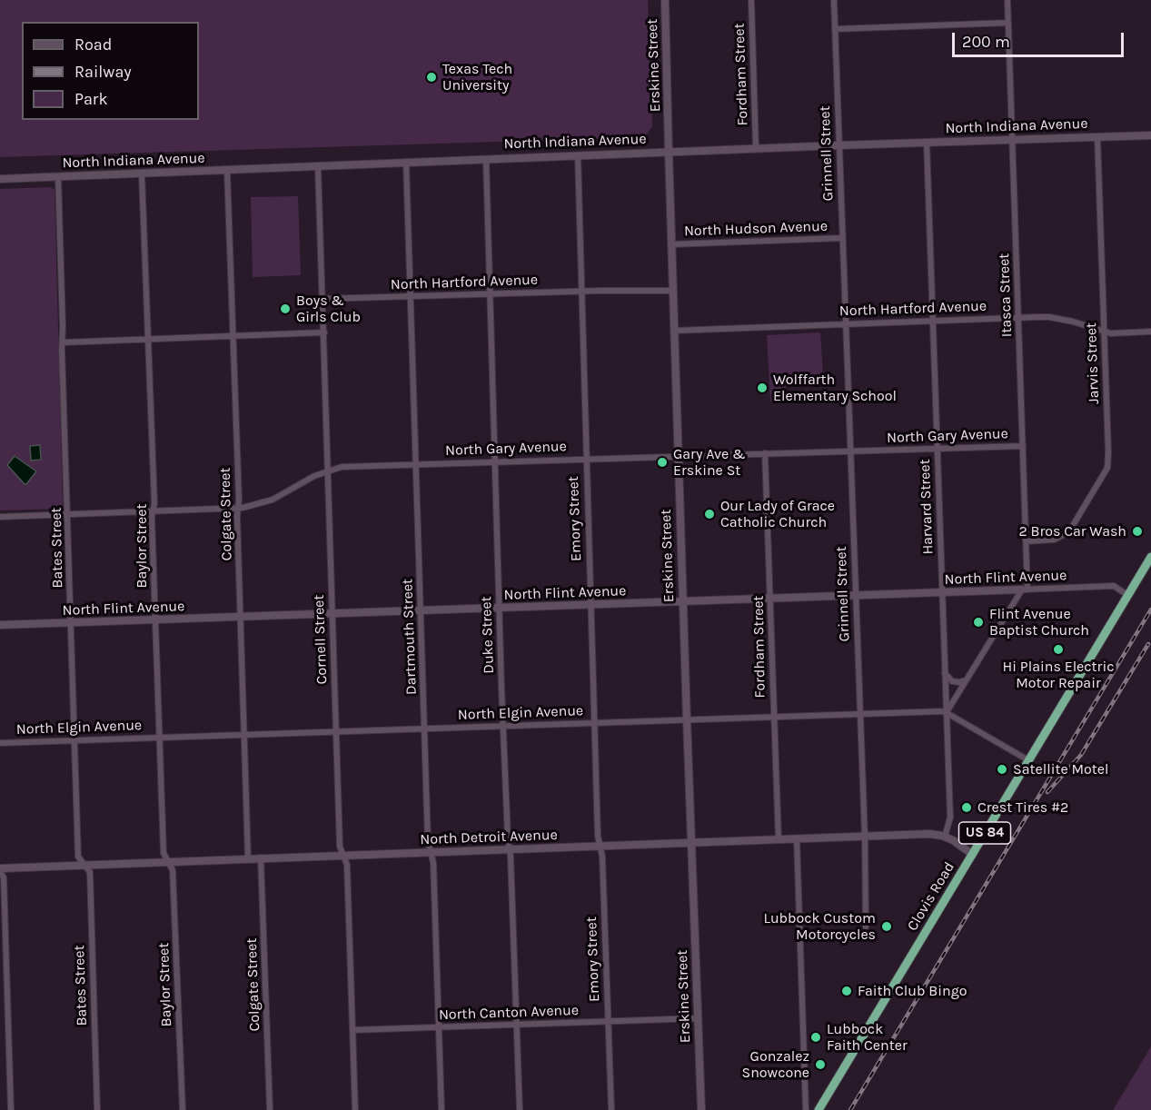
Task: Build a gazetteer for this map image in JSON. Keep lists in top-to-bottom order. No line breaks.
{"streets":{"highway":["US 84","Clovis Road"],"main road":["Erskine Street","North Indiana Avenue"],"street":["Fordham Street","Grinnell Street","North Hudson Avenue","North Hartford Avenue","Itasca Street","Jarvis Street","North Gary Avenue","Harvard Street","Colgate Street","Emory Street","Baylor Street","Bates Street","North Flint Avenue","Duke Street","Dartmouth Street","Cornell Street","North Elgin Avenue","North Detroit Avenue","North Canton Avenue"]},"crossings":[["Erskine Street","North Indiana Avenue"],["Erskine Street","North Hudson Avenue"],["Erskine Street","North Hartford Avenue"],["Erskine Street","North Gary Avenue"],["Erskine Street","North Flint Avenue"],["Erskine Street","North Elgin Avenue"],["Erskine Street","North Detroit Avenue"],["Erskine Street","North Canton Avenue"],["Fordham Street","North Indiana Avenue"],["Fordham Street","North Gary Avenue"],["Fordham Street","North Flint Avenue"],["Fordham Street","North Elgin Avenue"],["Fordham Street","North Detroit Avenue"],["North Indiana Avenue","Grinnell Street"],["North Indiana Avenue","Itasca Street"],["North Indiana Avenue","Jarvis Street"],["North Indiana Avenue","Harvard Street"],["North Indiana Avenue","Colgate Street"],["North Indiana Avenue","Emory Street"],["North Indiana Avenue","Baylor Street"],["North Indiana Avenue","Bates Street"],["North Indiana Avenue","Duke Street"],["North Indiana Avenue","Dartmouth Street"],["North Indiana Avenue","Cornell Street"],["Grinnell Street","North Hudson Avenue"],["Grinnell Street","North Hartford Avenue"],["Grinnell Street","North Gary Avenue"],["Grinnell Street","North Flint Avenue"],["Grinnell Street","North Elgin Avenue"],["Grinnell Street","North Detroit Avenue"],["North Hartford Avenue","Itasca Street"],["North Hartford Avenue","Jarvis Street"],["North Hartford Avenue","Harvard Street"],["North Hartford Avenue","Emory Street"],["North Hartford Avenue","Duke Street"],["North Hartford Avenue","Dartmouth Street"],["North Hartford Avenue","Cornell Street"],["Itasca Street","Jarvis Street"],["Itasca Street","North Gary Avenue"],["Itasca Street","North Flint Avenue"],["North Gary Avenue","Harvard Street"],["North Gary Avenue","Colgate Street"],["North Gary Avenue","Emory Street"],["North Gary Avenue","Baylor Street"],["North Gary Avenue","Bates Street"],["North Gary Avenue","Duke Street"],["North Gary Avenue","Dartmouth Street"],["North Gary Avenue","Cornell Street"],["Harvard Street","North Flint Avenue"],["Harvard Street","North Elgin Avenue"],["Harvard Street","North Detroit Avenue"],["Colgate Street","North Flint Avenue"],["Colgate Street","North Elgin Avenue"],["Colgate Street","North Detroit Avenue"],["Emory Street","North Flint Avenue"],["Emory Street","North Elgin Avenue"],["Emory Street","North Detroit Avenue"],["Emory Street","North Canton Avenue"],["Baylor Street","North Flint Avenue"],["Baylor Street","North Elgin Avenue"],["Baylor Street","North Detroit Avenue"],["Bates Street","North Flint Avenue"],["Bates Street","North Elgin Avenue"],["Bates Street","North Detroit Avenue"],["North Flint Avenue","Duke Street"],["North Flint Avenue","Dartmouth Street"],["North Flint Avenue","Cornell Street"],["North Flint Avenue","Clovis Road"],["Duke Street","North Elgin Avenue"],["Duke Street","North Detroit Avenue"],["Duke Street","North Canton Avenue"],["Dartmouth Street","North Elgin Avenue"],["Dartmouth Street","North Detroit Avenue"],["Dartmouth Street","North Canton Avenue"],["Cornell Street","North Elgin Avenue"],["Cornell Street","North Detroit Avenue"],["Cornell Street","North Canton Avenue"],["North Detroit Avenue","Clovis Road"]],"places":["Texas Tech University","Boys & Girls Club","Wolffarth Elementary School","Gary Ave & Erskine St","Our Lady of Grace Catholic Church","2 Bros Car Wash","Flint Avenue Baptist Church","Hi Plains Electric Motor Repair","Satellite Motel","Crest Tires #2","Lubbock Custom Motorcycles","Faith Club Bingo","Lubbock Faith Center","Gonzalez Snowcone"],"legend":["Road","Railway","Park"],"scale_bar":"200 m"}
